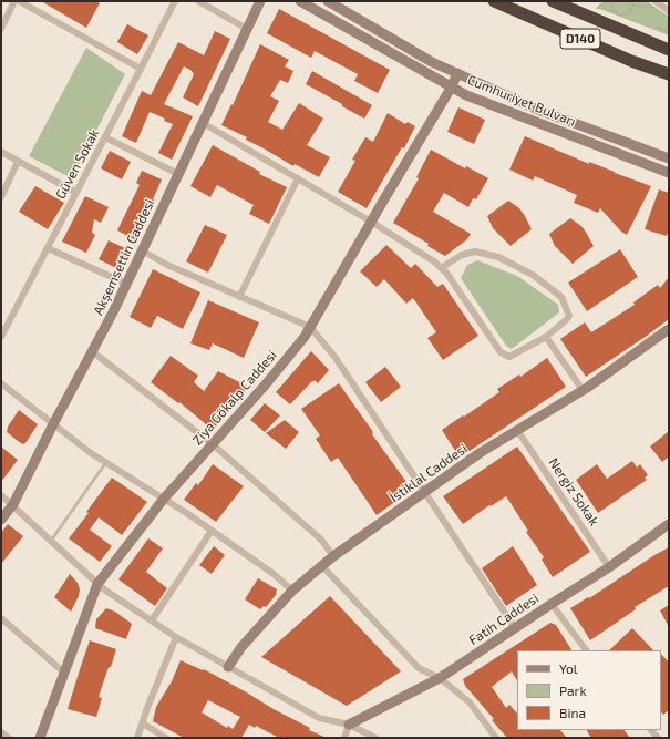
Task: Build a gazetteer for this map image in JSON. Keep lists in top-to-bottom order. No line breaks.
{"streets":{"highway":["D140"],"street":["Cumhuriyet Bulvarı","Güven Sokak","Akşemsettin Caddesi","Ziya Gökalp Caddesi","İstiklal Caddesi","Nergiz Sokak","Fatih Caddesi"]},"crossings":[["Cumhuriyet Bulvarı","Ziya Gökalp Caddesi"],["İstiklal Caddesi","Nergiz Sokak"],["Nergiz Sokak","Fatih Caddesi"]],"legend":["Yol","Park","Bina"]}
